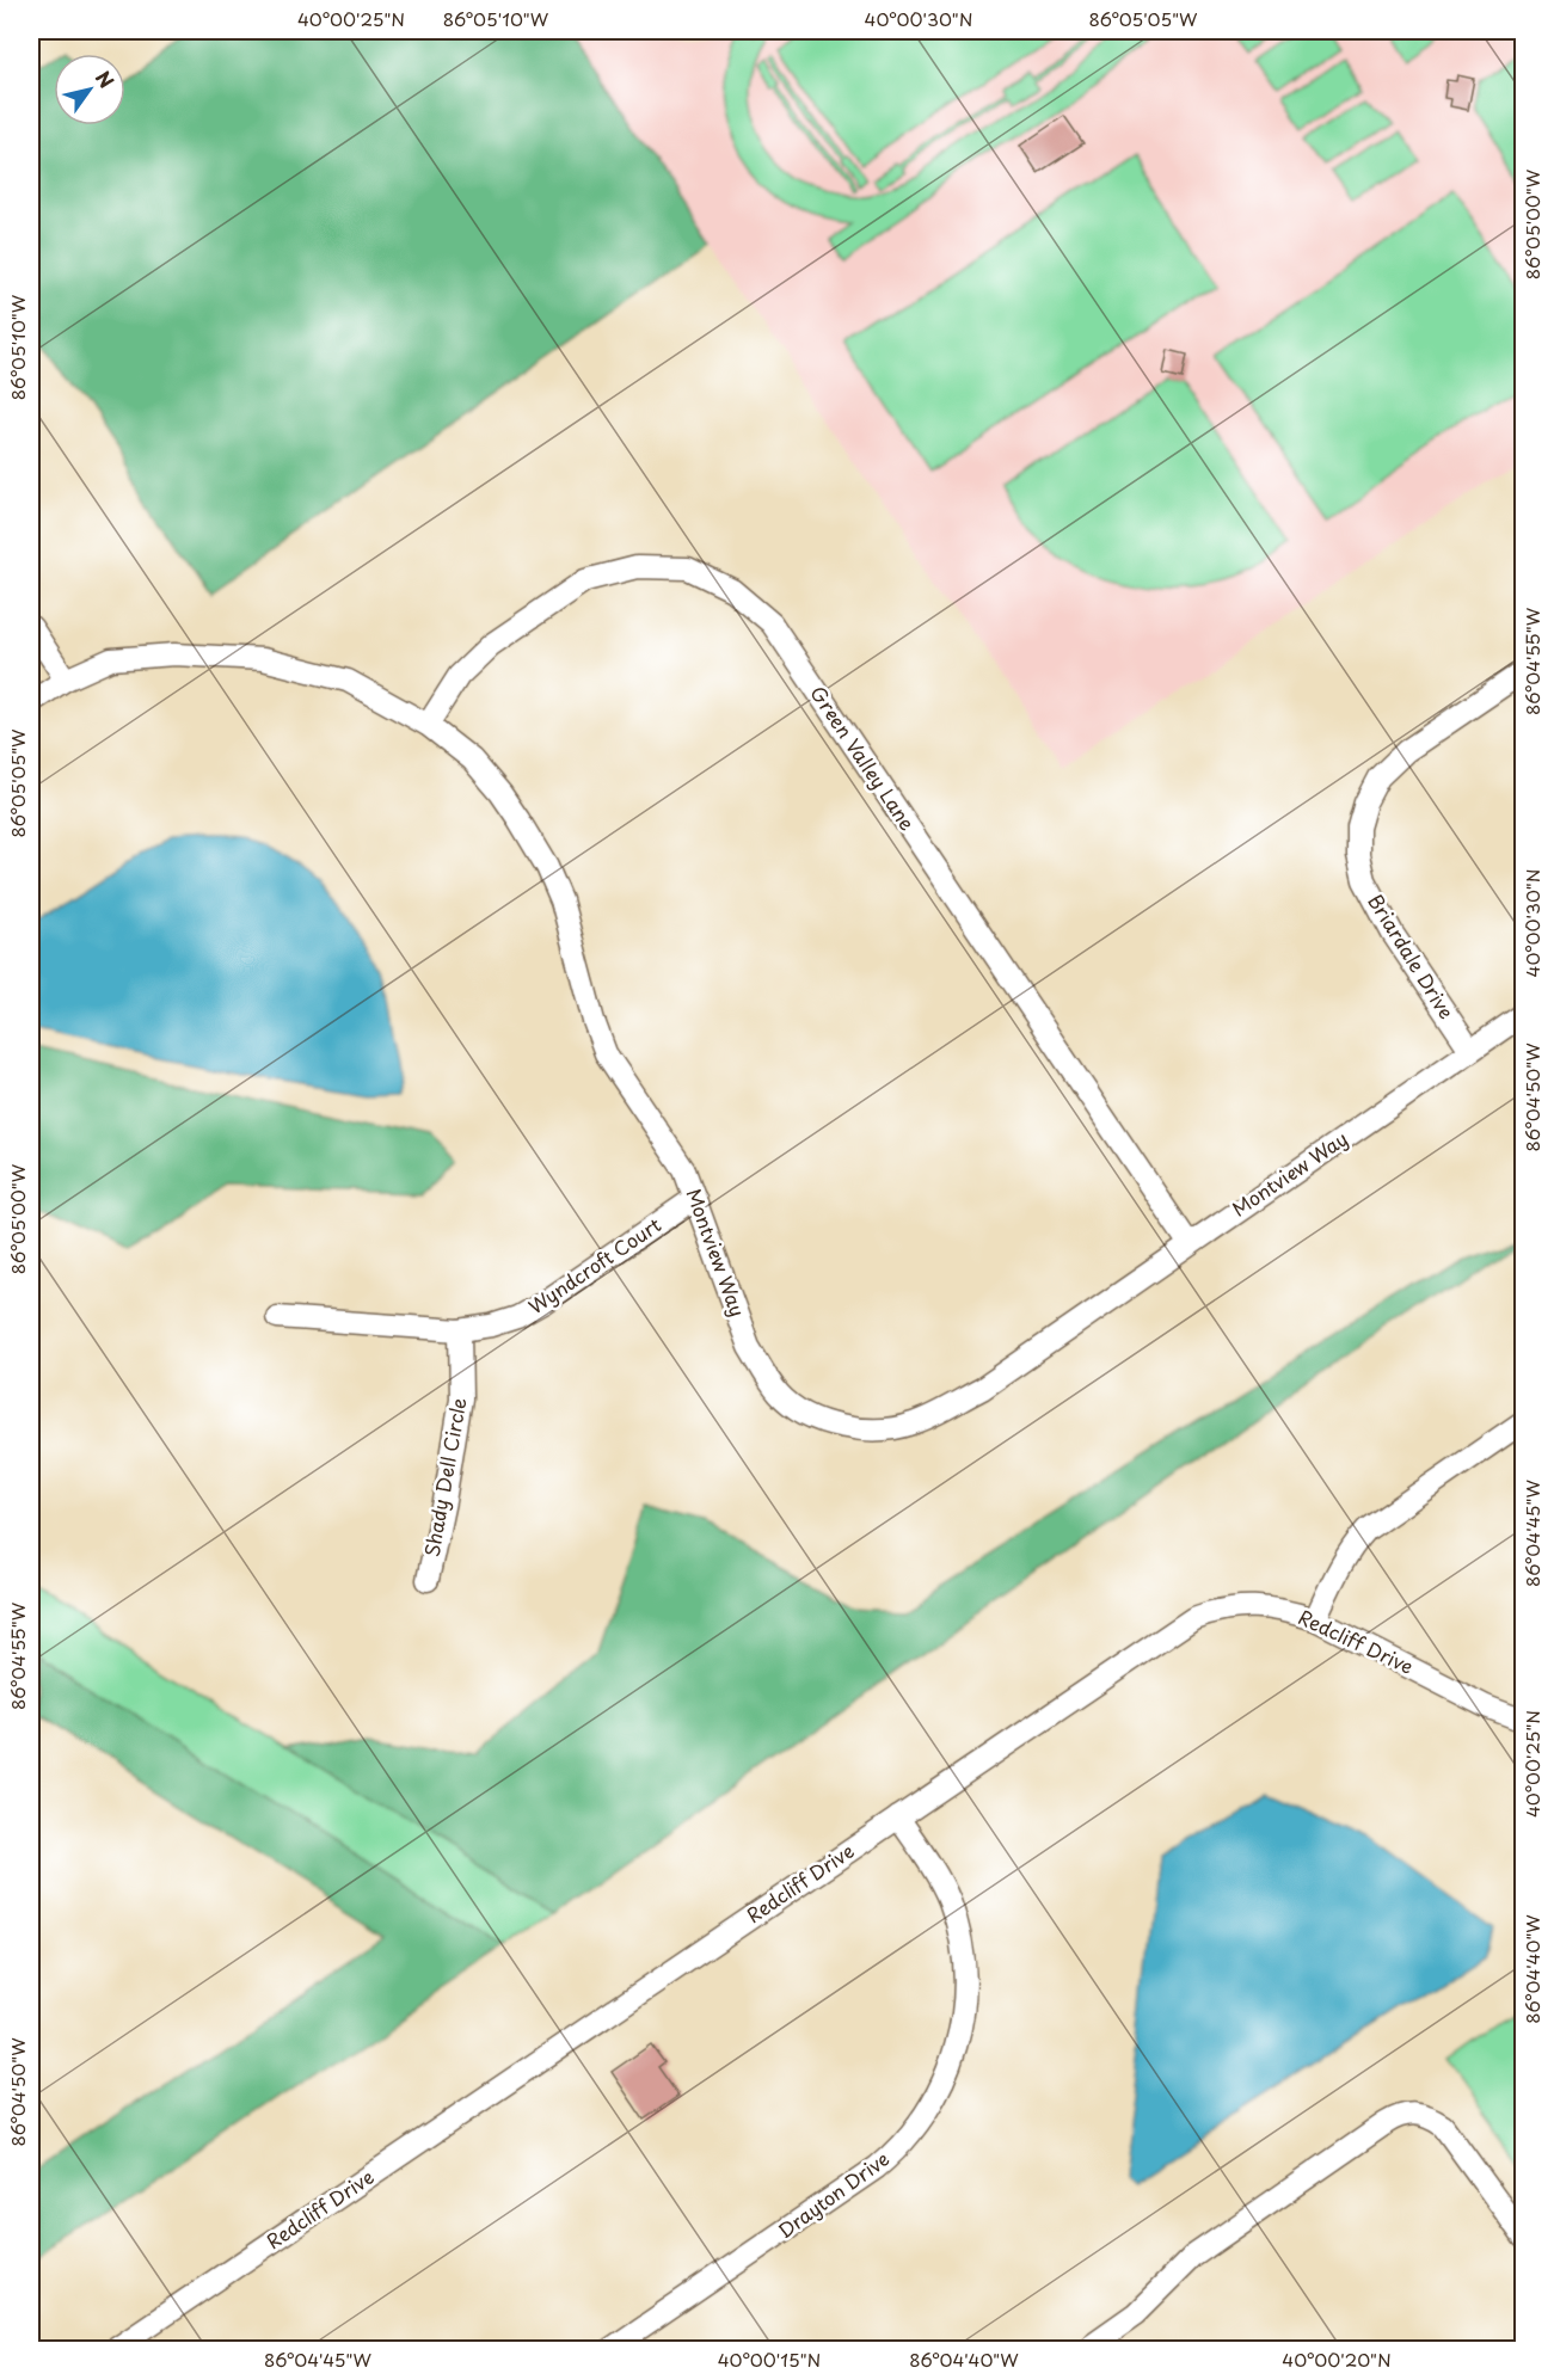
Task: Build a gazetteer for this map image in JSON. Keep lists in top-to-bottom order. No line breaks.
{"streets":{"street":["Green Valley Lane","Briardale Drive","Montview Way","Wyndcroft Court","Shady Dell Circle","Redcliff Drive","Drayton Drive"]},"crossings":[["Green Valley Lane","Montview Way"],["Briardale Drive","Montview Way"],["Montview Way","Wyndcroft Court"],["Wyndcroft Court","Shady Dell Circle"],["Redcliff Drive","Drayton Drive"]],"north":"top right","coordinates":["40°00'25\"N","86°05'10\"W","40°00'30\"N","86°05'05\"W","86°05'00\"W","86°04'55\"W","86°04'50\"W","86°04'45\"W","86°04'40\"W","40°00'15\"N","40°00'20\"N"]}
